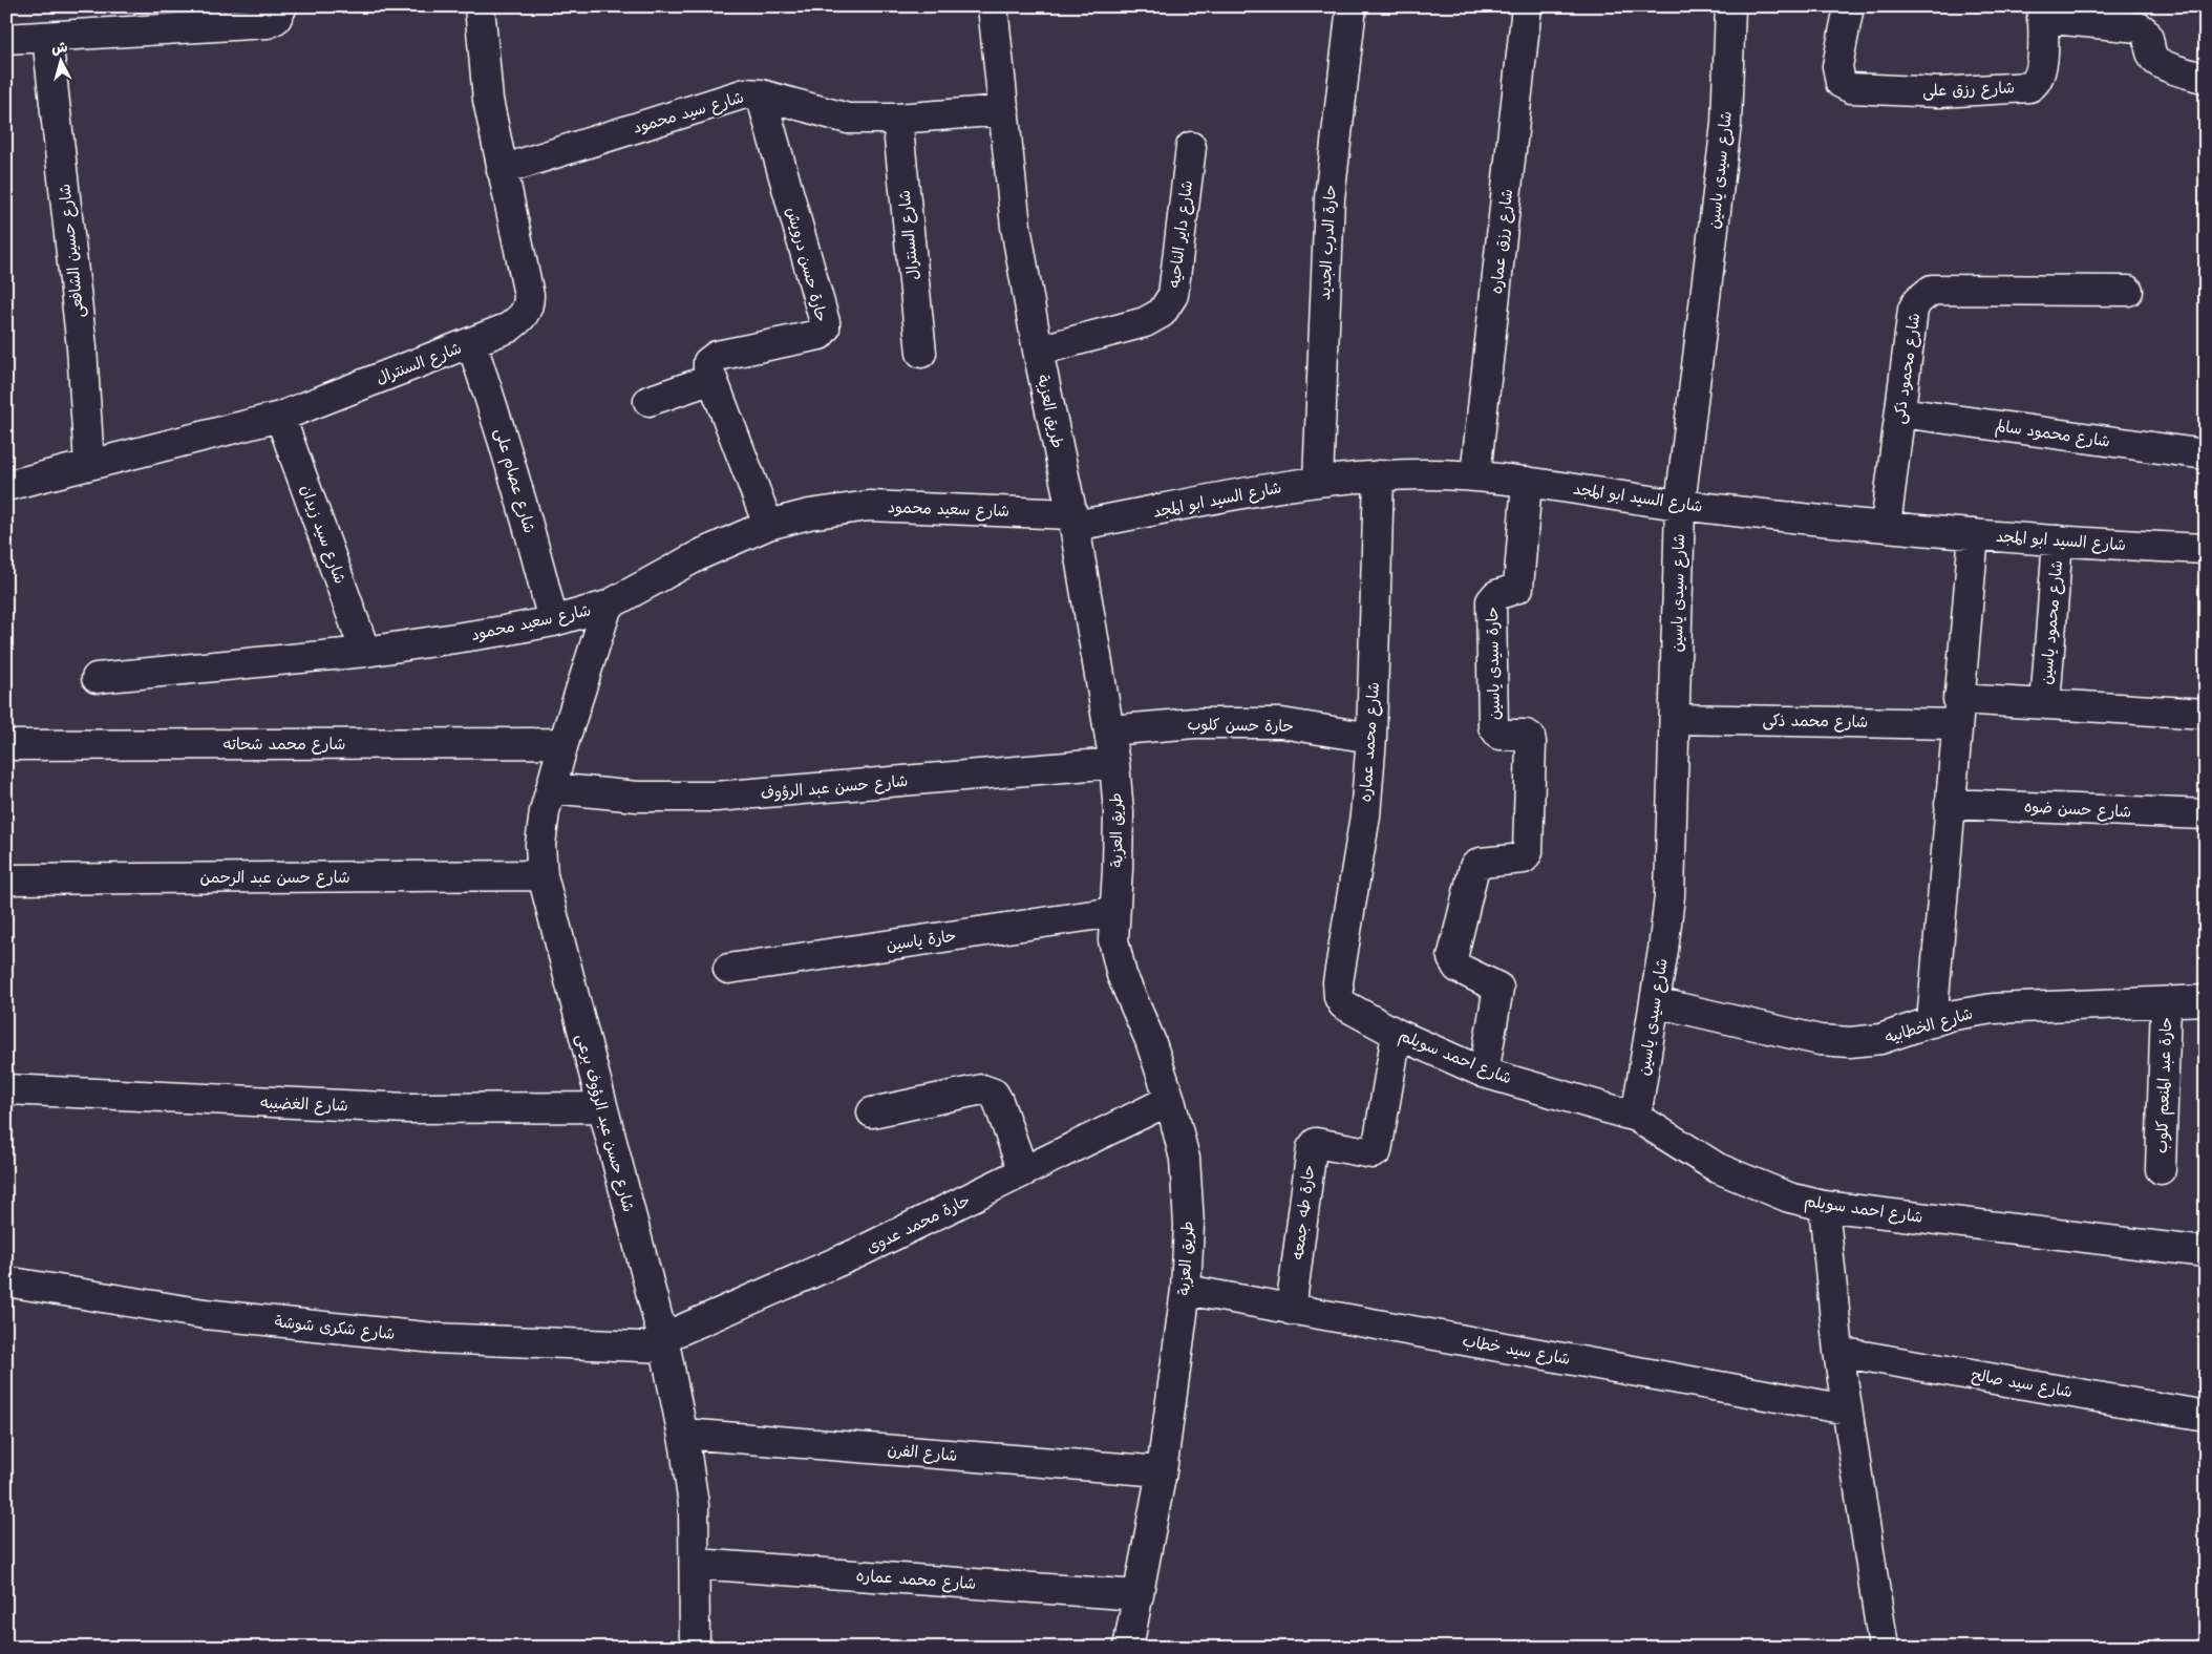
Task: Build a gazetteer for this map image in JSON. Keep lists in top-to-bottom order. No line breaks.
{"streets":{"street":["شارع رزق على","شارع سيد محمود","شارع سيدى ياسين","شارع داير الناحيه","شارع السنترال","شارع رزق عماره","حارة الدرب الجديد","شارع حسين الشافعى","حارة حسن درويش","شارع محمود ذكى","طريق العزبة","شارع محمود سالم","شارع عصام على","شارع السيد ابو المجد","شارع سعيد محمود","شارع سيد زيدان","شارع محمود ياسين","حارة سيدى ياسين","شارع محمد ذكى","حارة حسن كلوب","شارع محمد عماره","شارع محمد شحاته","شارع حسن عبد الرؤوف","شارع حسن ضوه","شارع حسن عبد الرحمن","حارة ياسين","شارع الخطابيه","شارع احمد سويلم","حارة عبد المنعم كلوب","شارع الغضيبه","شارع حسن عبد الرؤوف برعى","حارة طه جمعه","حارة محمد عدوى","شارع شكرى شوشة","شارع سيد خطاب","شارع سيد صالح","شارع الفرن"]},"crossings":[["شارع سيد محمود","شارع السنترال"],["شارع سيد محمود","حارة حسن درويش"],["شارع سيد محمود","طريق العزبة"],["شارع سيدى ياسين","شارع السيد ابو المجد"],["شارع سيدى ياسين","شارع محمد ذكى"],["شارع سيدى ياسين","شارع الخطابيه"],["شارع سيدى ياسين","شارع احمد سويلم"],["شارع داير الناحيه","طريق العزبة"],["شارع السنترال","شارع حسين الشافعى"],["شارع السنترال","شارع عصام على"],["شارع السنترال","شارع سيد زيدان"],["شارع رزق عماره","شارع السيد ابو المجد"],["حارة الدرب الجديد","شارع السيد ابو المجد"],["حارة حسن درويش","شارع سعيد محمود"],["شارع محمود ذكى","شارع محمود سالم"],["شارع محمود ذكى","شارع السيد ابو المجد"],["طريق العزبة","شارع السيد ابو المجد"],["طريق العزبة","شارع سعيد محمود"],["طريق العزبة","حارة حسن كلوب"],["طريق العزبة","شارع محمد عماره"],["طريق العزبة","شارع حسن عبد الرؤوف"],["طريق العزبة","حارة ياسين"],["طريق العزبة","حارة محمد عدوى"],["طريق العزبة","شارع سيد خطاب"],["طريق العزبة","شارع الفرن"],["شارع عصام على","شارع سعيد محمود"],["شارع السيد ابو المجد","شارع سعيد محمود"],["شارع السيد ابو المجد","شارع محمود ياسين"],["شارع السيد ابو المجد","حارة سيدى ياسين"],["شارع السيد ابو المجد","شارع محمد عماره"],["شارع سعيد محمود","شارع سيد زيدان"],["شارع سعيد محمود","شارع حسن عبد الرؤوف برعى"],["شارع محمود ياسين","شارع محمد ذكى"],["حارة سيدى ياسين","شارع احمد سويلم"],["حارة حسن كلوب","شارع محمد عماره"],["شارع محمد عماره","شارع احمد سويلم"],["شارع محمد عماره","شارع حسن عبد الرؤوف برعى"],["شارع محمد شحاته","شارع حسن عبد الرؤوف برعى"],["شارع حسن عبد الرؤوف","شارع حسن عبد الرؤوف برعى"],["شارع حسن عبد الرحمن","شارع حسن عبد الرؤوف برعى"],["شارع الخطابيه","حارة عبد المنعم كلوب"],["شارع احمد سويلم","حارة طه جمعه"],["شارع الغضيبه","شارع حسن عبد الرؤوف برعى"],["شارع حسن عبد الرؤوف برعى","حارة محمد عدوى"],["شارع حسن عبد الرؤوف برعى","شارع شكرى شوشة"],["شارع حسن عبد الرؤوف برعى","شارع الفرن"],["حارة طه جمعه","شارع سيد خطاب"],["حارة محمد عدوى","شارع شكرى شوشة"]],"north":"top"}
